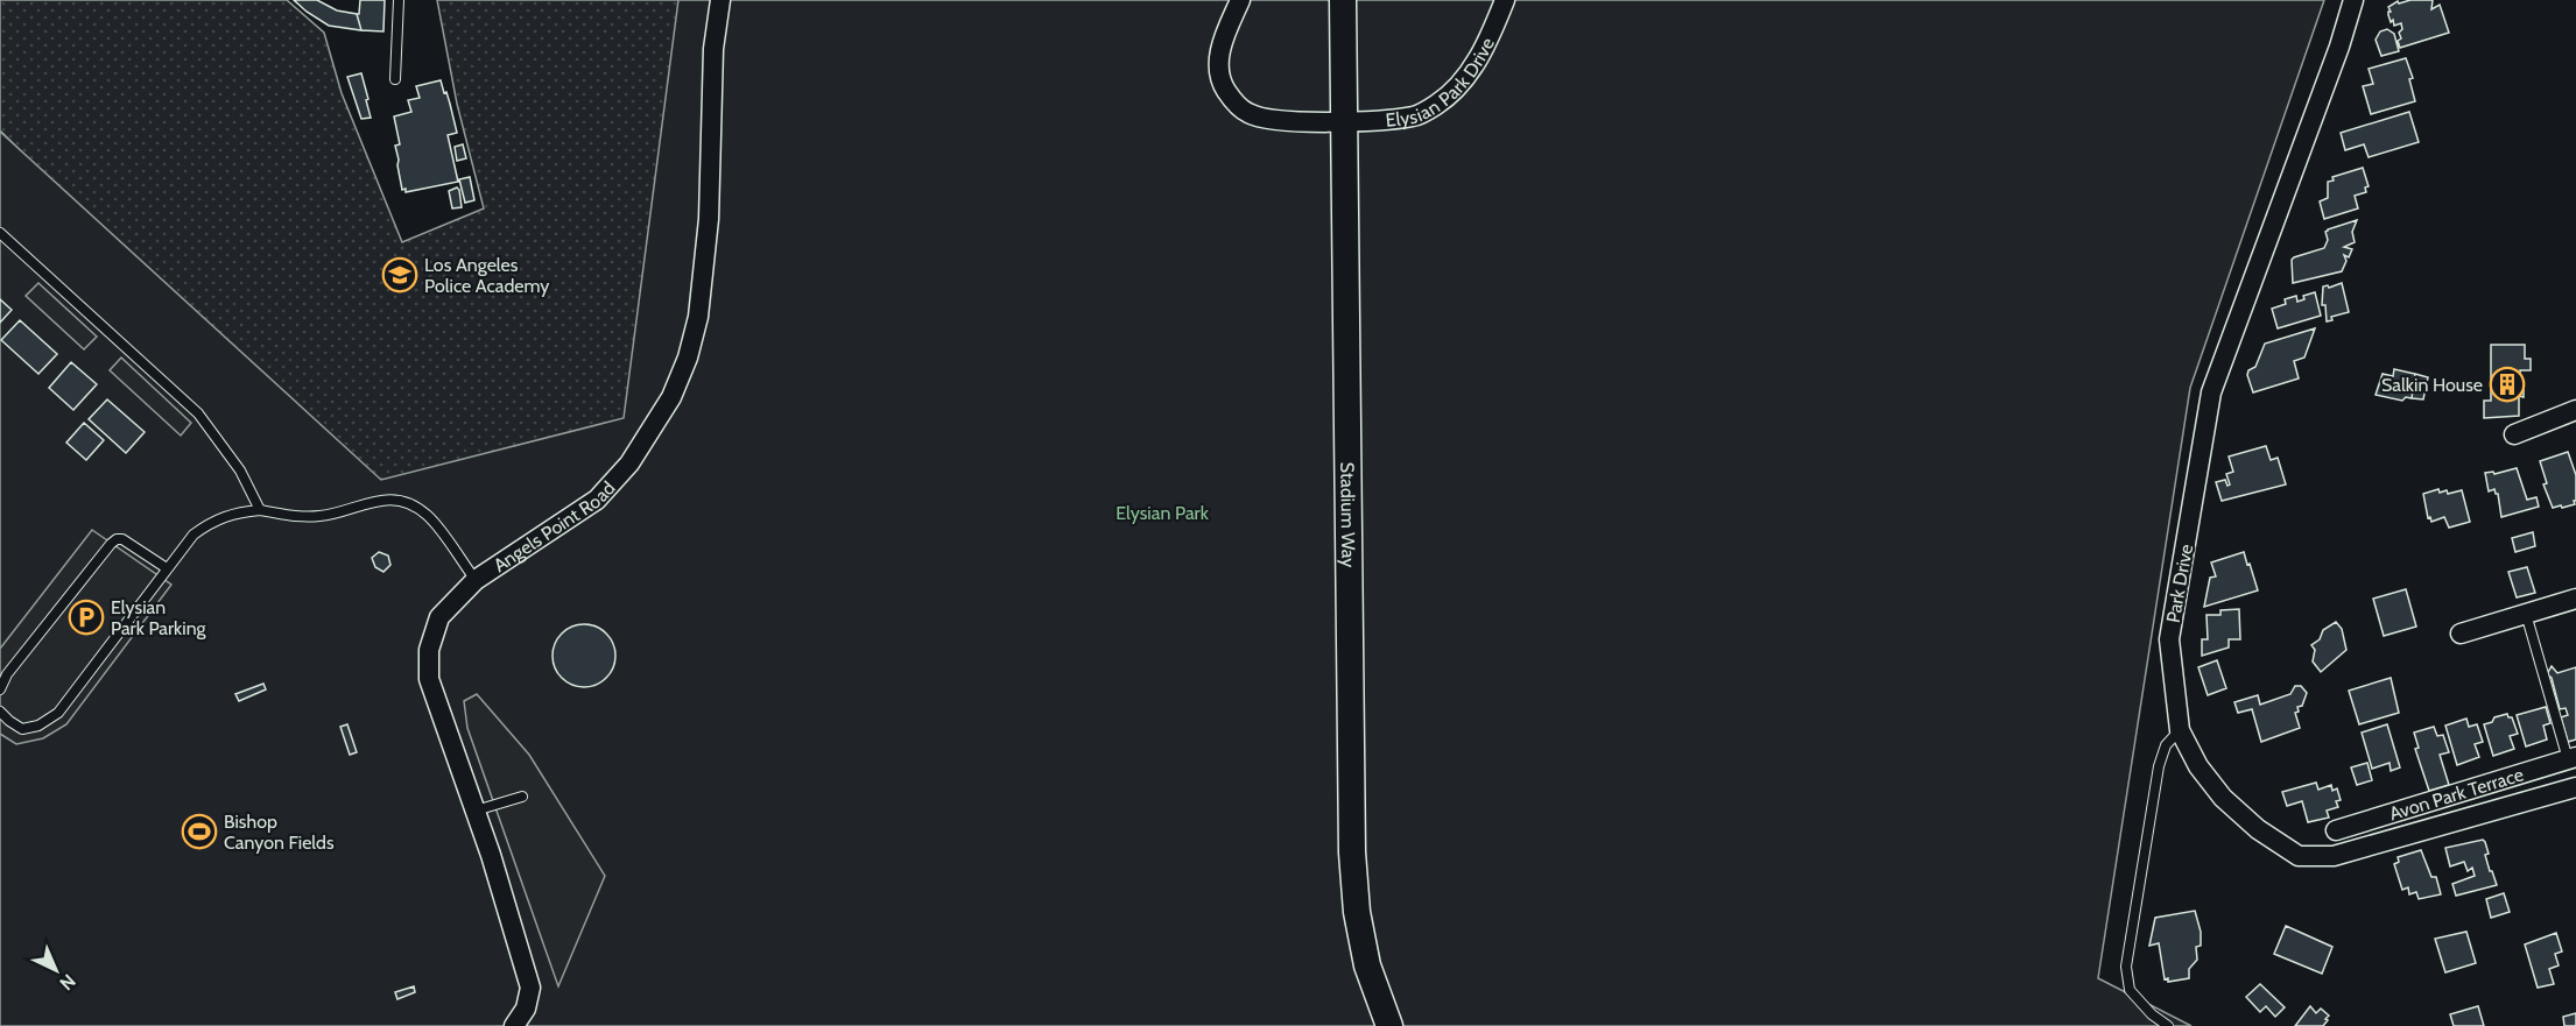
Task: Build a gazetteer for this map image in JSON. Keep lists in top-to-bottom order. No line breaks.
{"streets":{"main road":["Stadium Way"],"street":["Elysian Park Drive","Angels Point Road","Park Drive","Avon Park Terrace"]},"crossings":[["Elysian Park Drive","Stadium Way"]],"parks":["Elysian Park"],"places":{"school or university":["Los Angeles Police Academy"],"building":["Salkin House"],"parking":["Elysian Park Parking"],"sports":["Bishop Canyon Fields"]},"north":"bottom right"}
